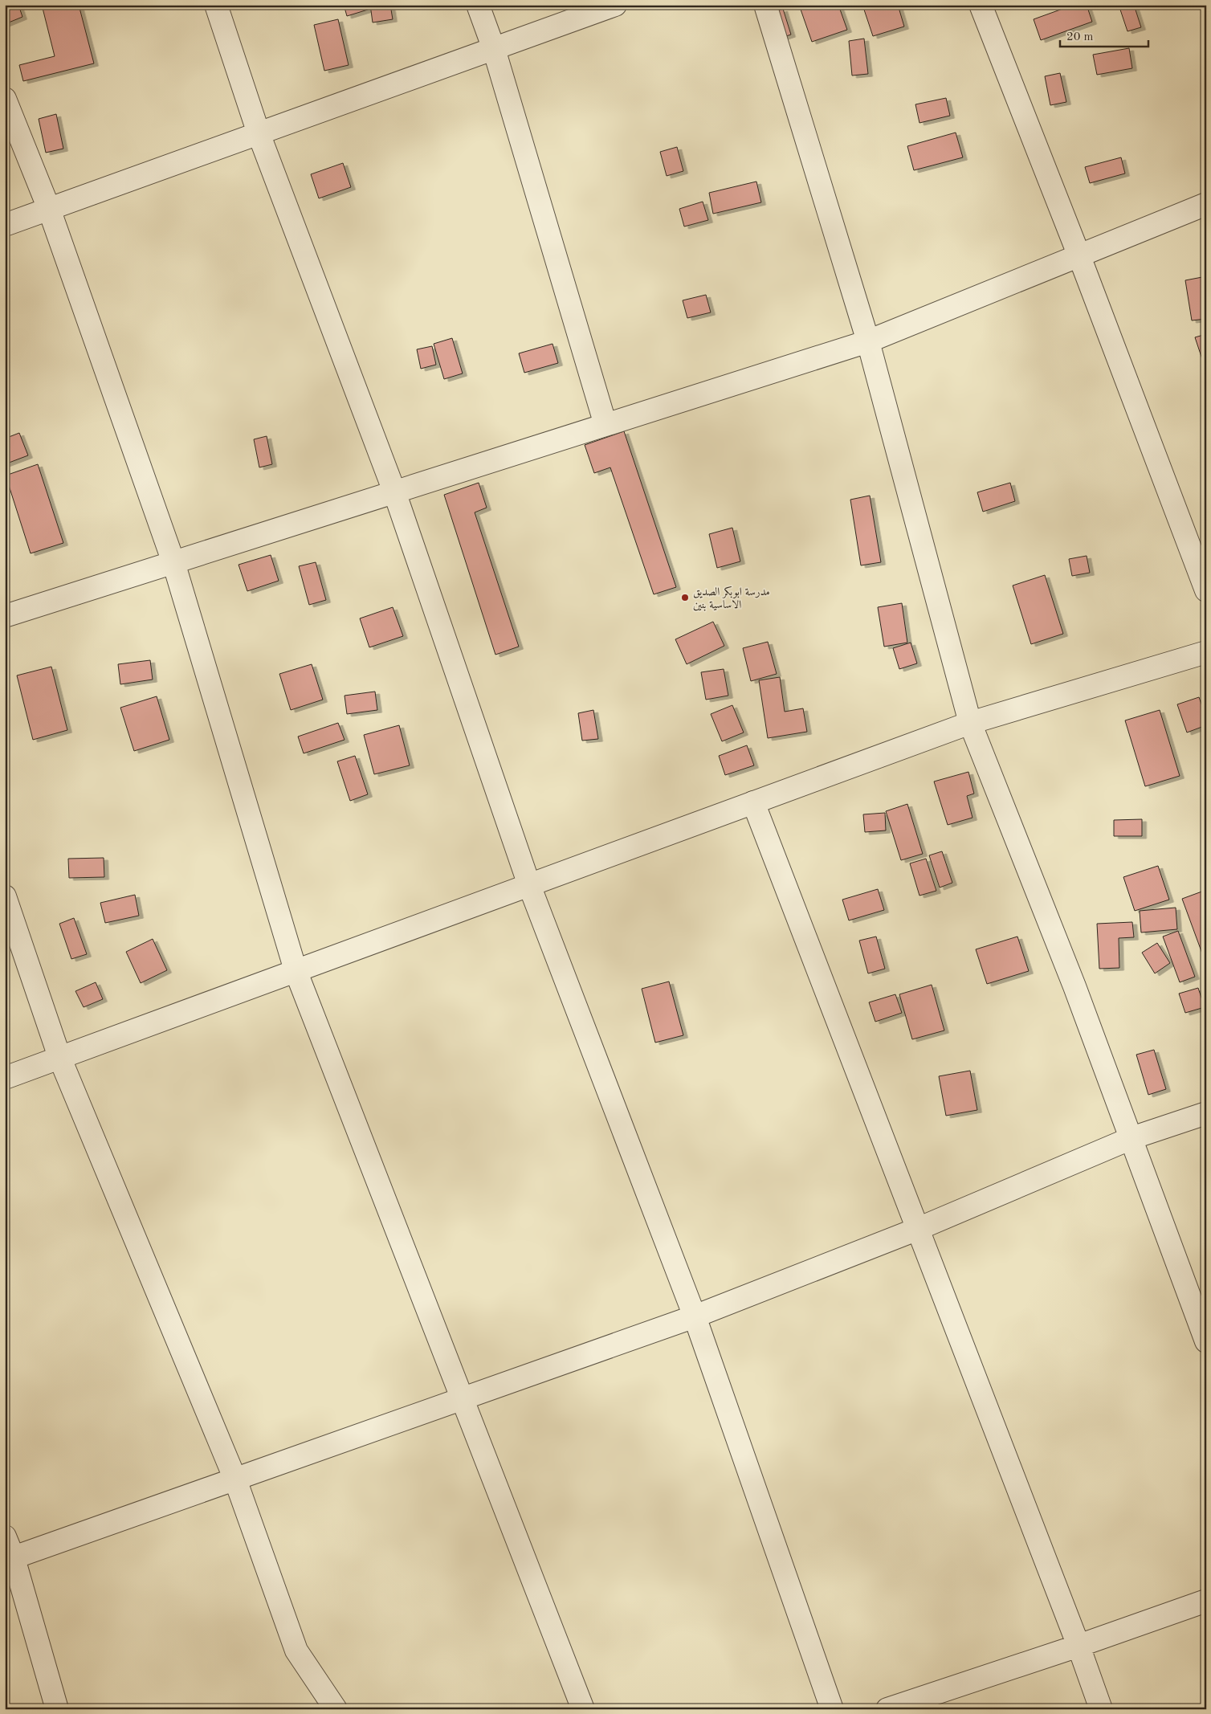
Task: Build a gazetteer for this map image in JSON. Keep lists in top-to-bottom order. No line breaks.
{"places":["مدرسة ابوبكر الصديق الاساسية بنين"],"scale_bar":"20 m"}
